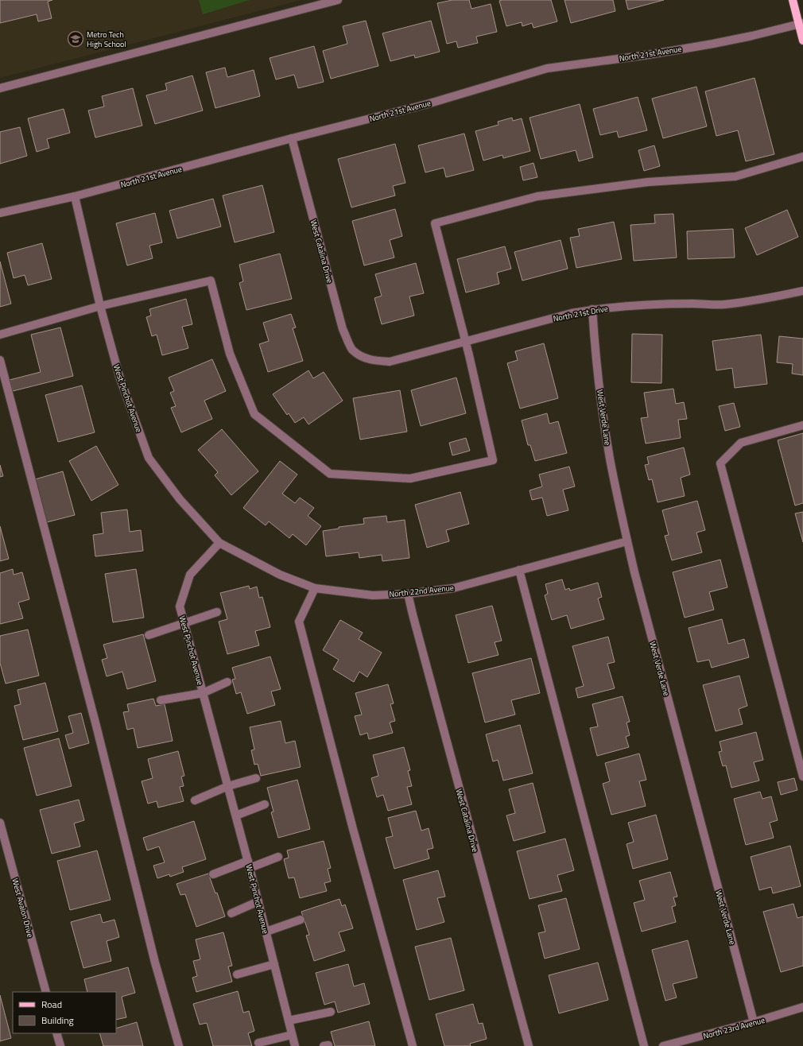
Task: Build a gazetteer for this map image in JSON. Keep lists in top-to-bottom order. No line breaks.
{"streets":{"street":["North 21st Avenue","West Catalina Drive","North 21st Drive","West Pinchot Avenue","West Verde Lane","North 22nd Avenue","West Avalon Drive","North 23rd Avenue"]},"crossings":[["North 21st Avenue","West Catalina Drive"],["North 21st Avenue","West Pinchot Avenue"],["West Catalina Drive","North 21st Drive"],["West Catalina Drive","North 22nd Avenue"],["North 21st Drive","West Verde Lane"],["West Pinchot Avenue","North 22nd Avenue"],["West Verde Lane","North 22nd Avenue"],["West Verde Lane","North 23rd Avenue"]],"places":{"school or university":["Metro Tech High School"]},"legend":["Road","Building"]}
